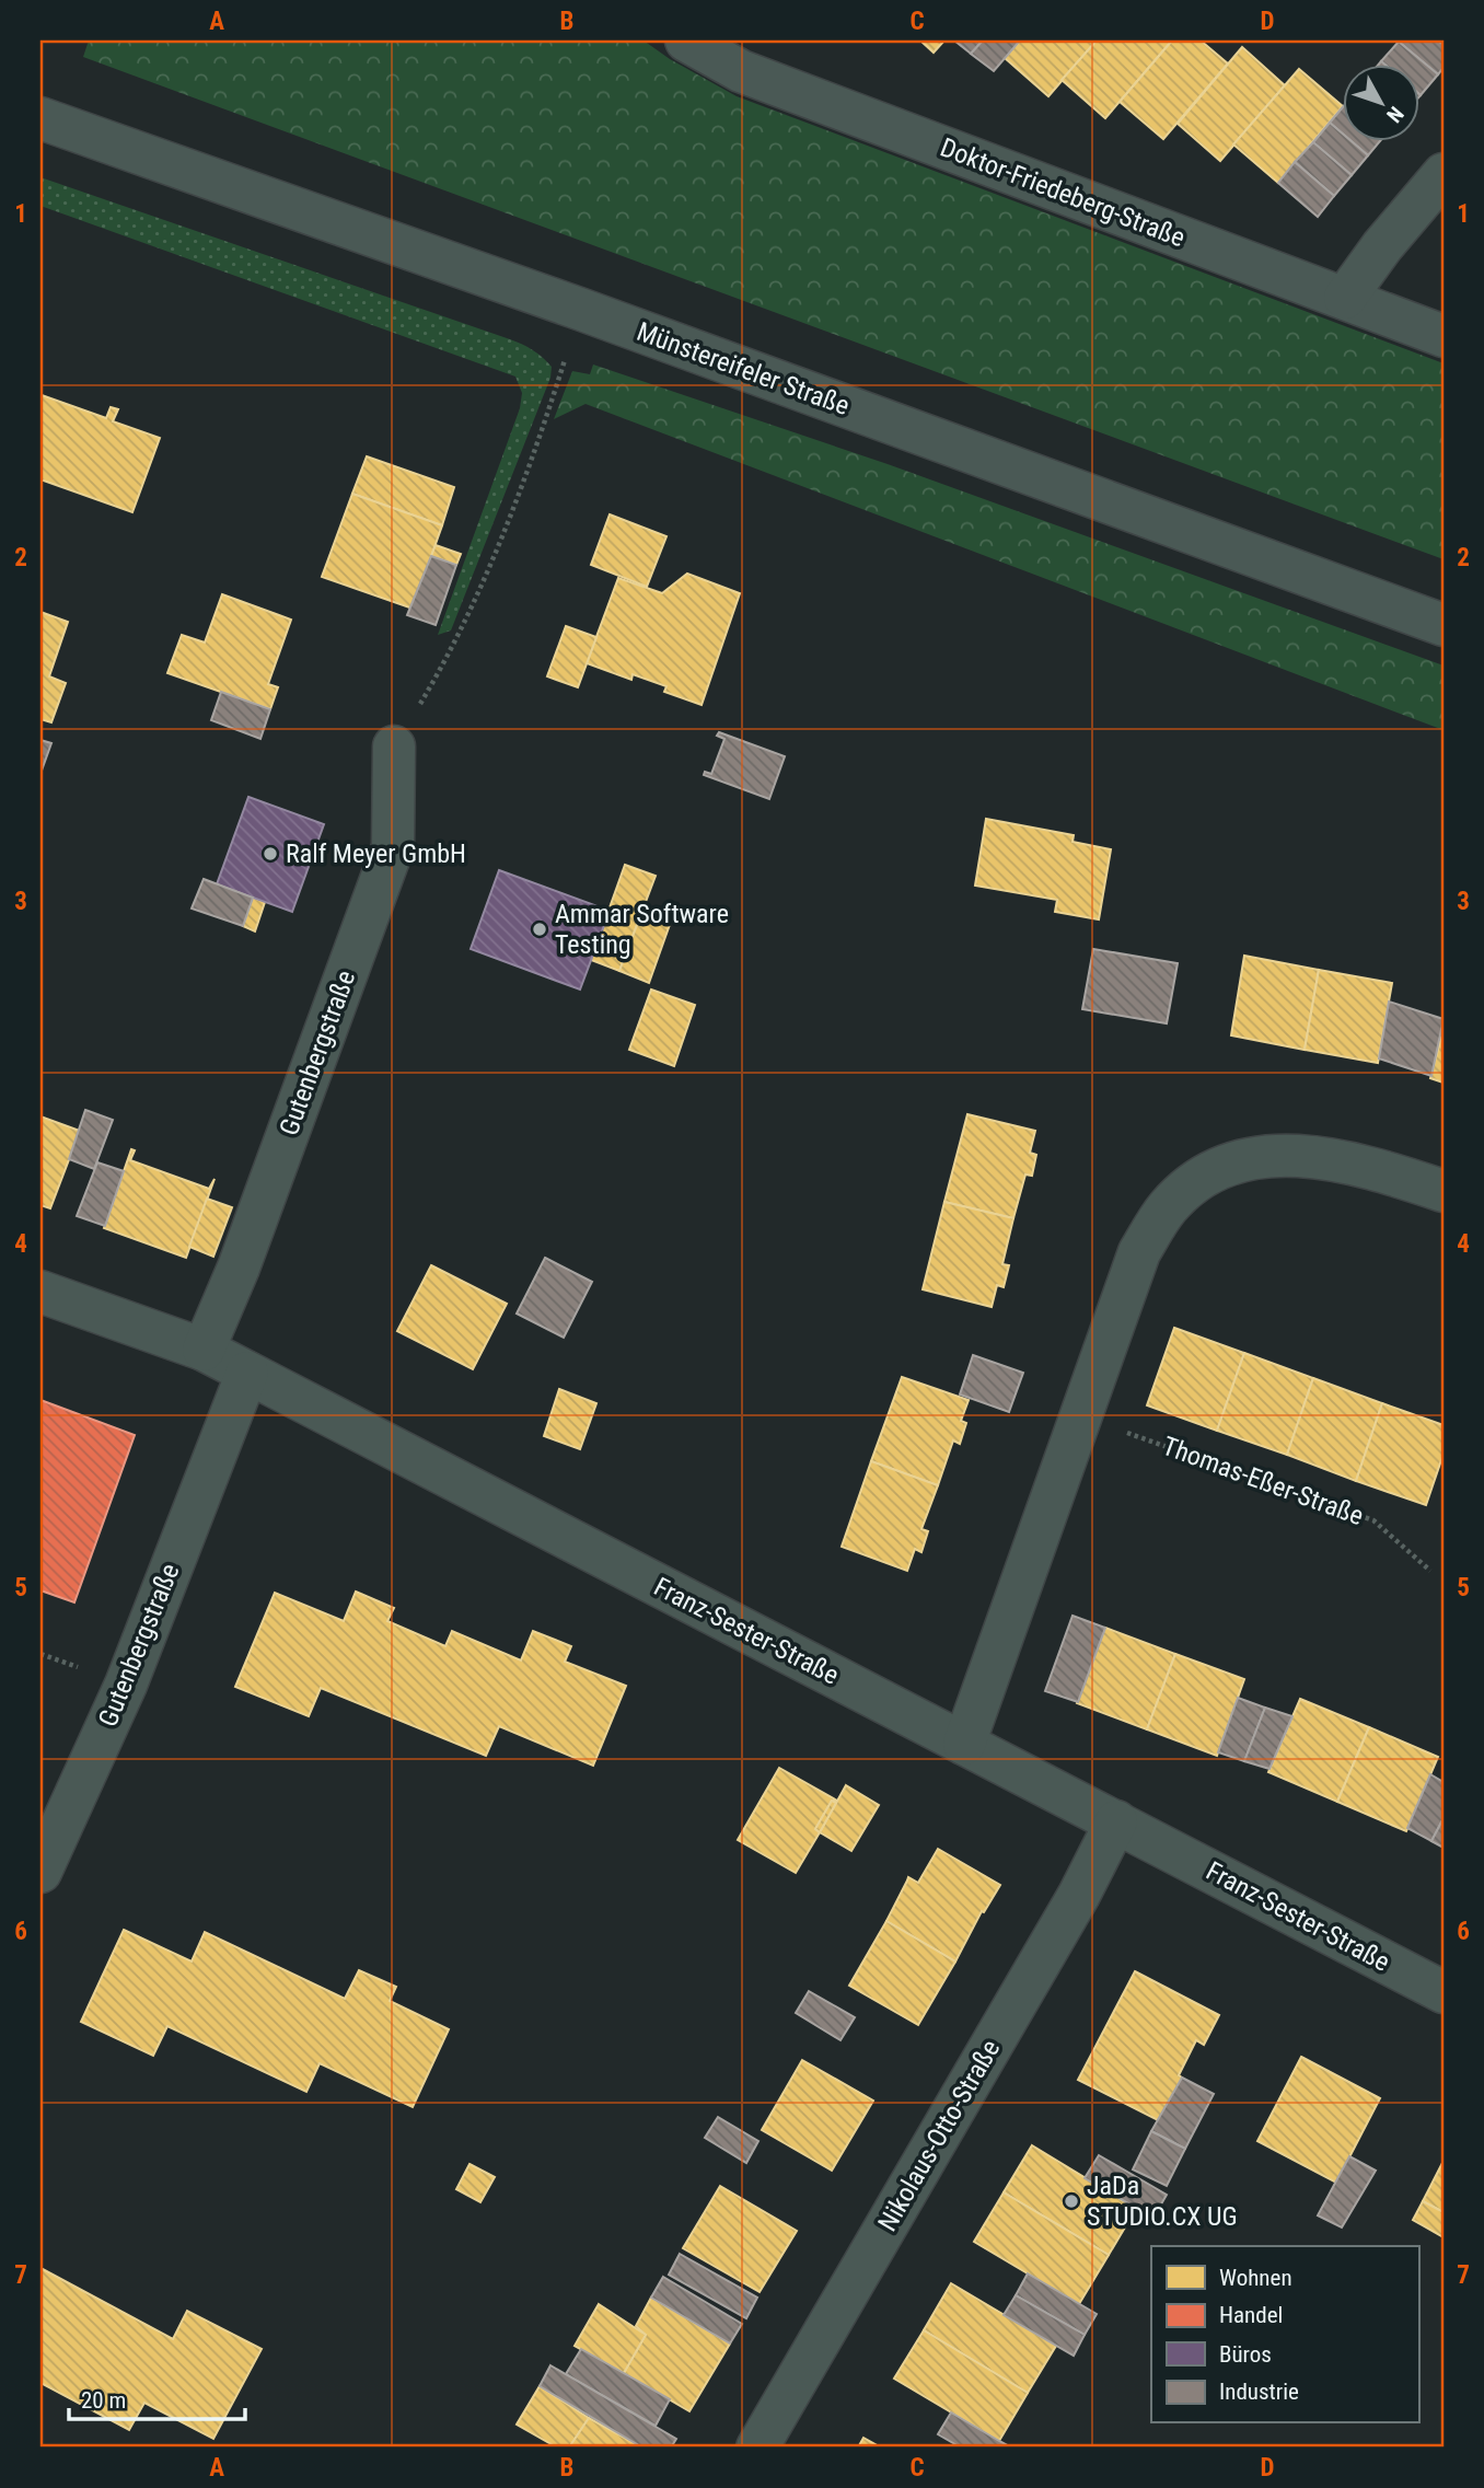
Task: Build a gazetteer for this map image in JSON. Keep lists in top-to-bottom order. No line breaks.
{"streets":{"street":["Doktor-Friedeberg-Straße","Münstereifeler Straße","Gutenbergstraße","Franz-Sester-Straße","Nikolaus-Otto-Straße"],"path":["Thomas-Eßer-Straße"]},"crossings":[["Gutenbergstraße","Franz-Sester-Straße"],["Franz-Sester-Straße","Nikolaus-Otto-Straße"]],"places":["Ralf Meyer GmbH","Ammar Software Testing","JaDa STUDIO.CX UG"],"legend":["Wohnen","Handel","Büros","Industrie"],"scale_bar":"20 m","north":"bottom right","grid":{"columns":["A","B","C","D"],"rows":["1","2","3","4","5","6","7"]}}
